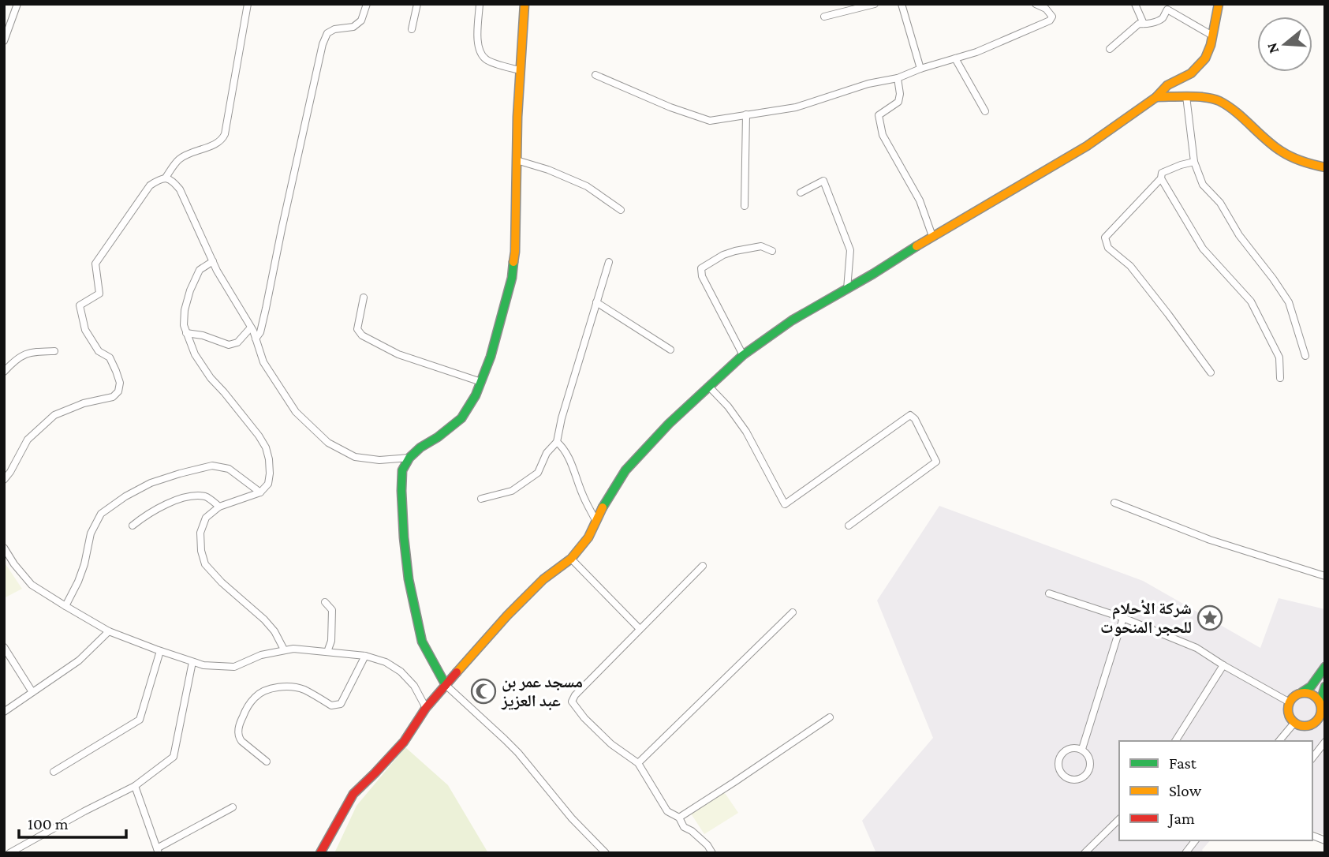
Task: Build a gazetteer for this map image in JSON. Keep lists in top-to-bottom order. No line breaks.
{"places":{"place":["شركة الأحلام للحجر المنحوت"],"mosque":["مسجد عمر بن عبد العزيز"]},"legend":["Fast","Slow","Jam"],"scale_bar":"100 m","north":"left"}
